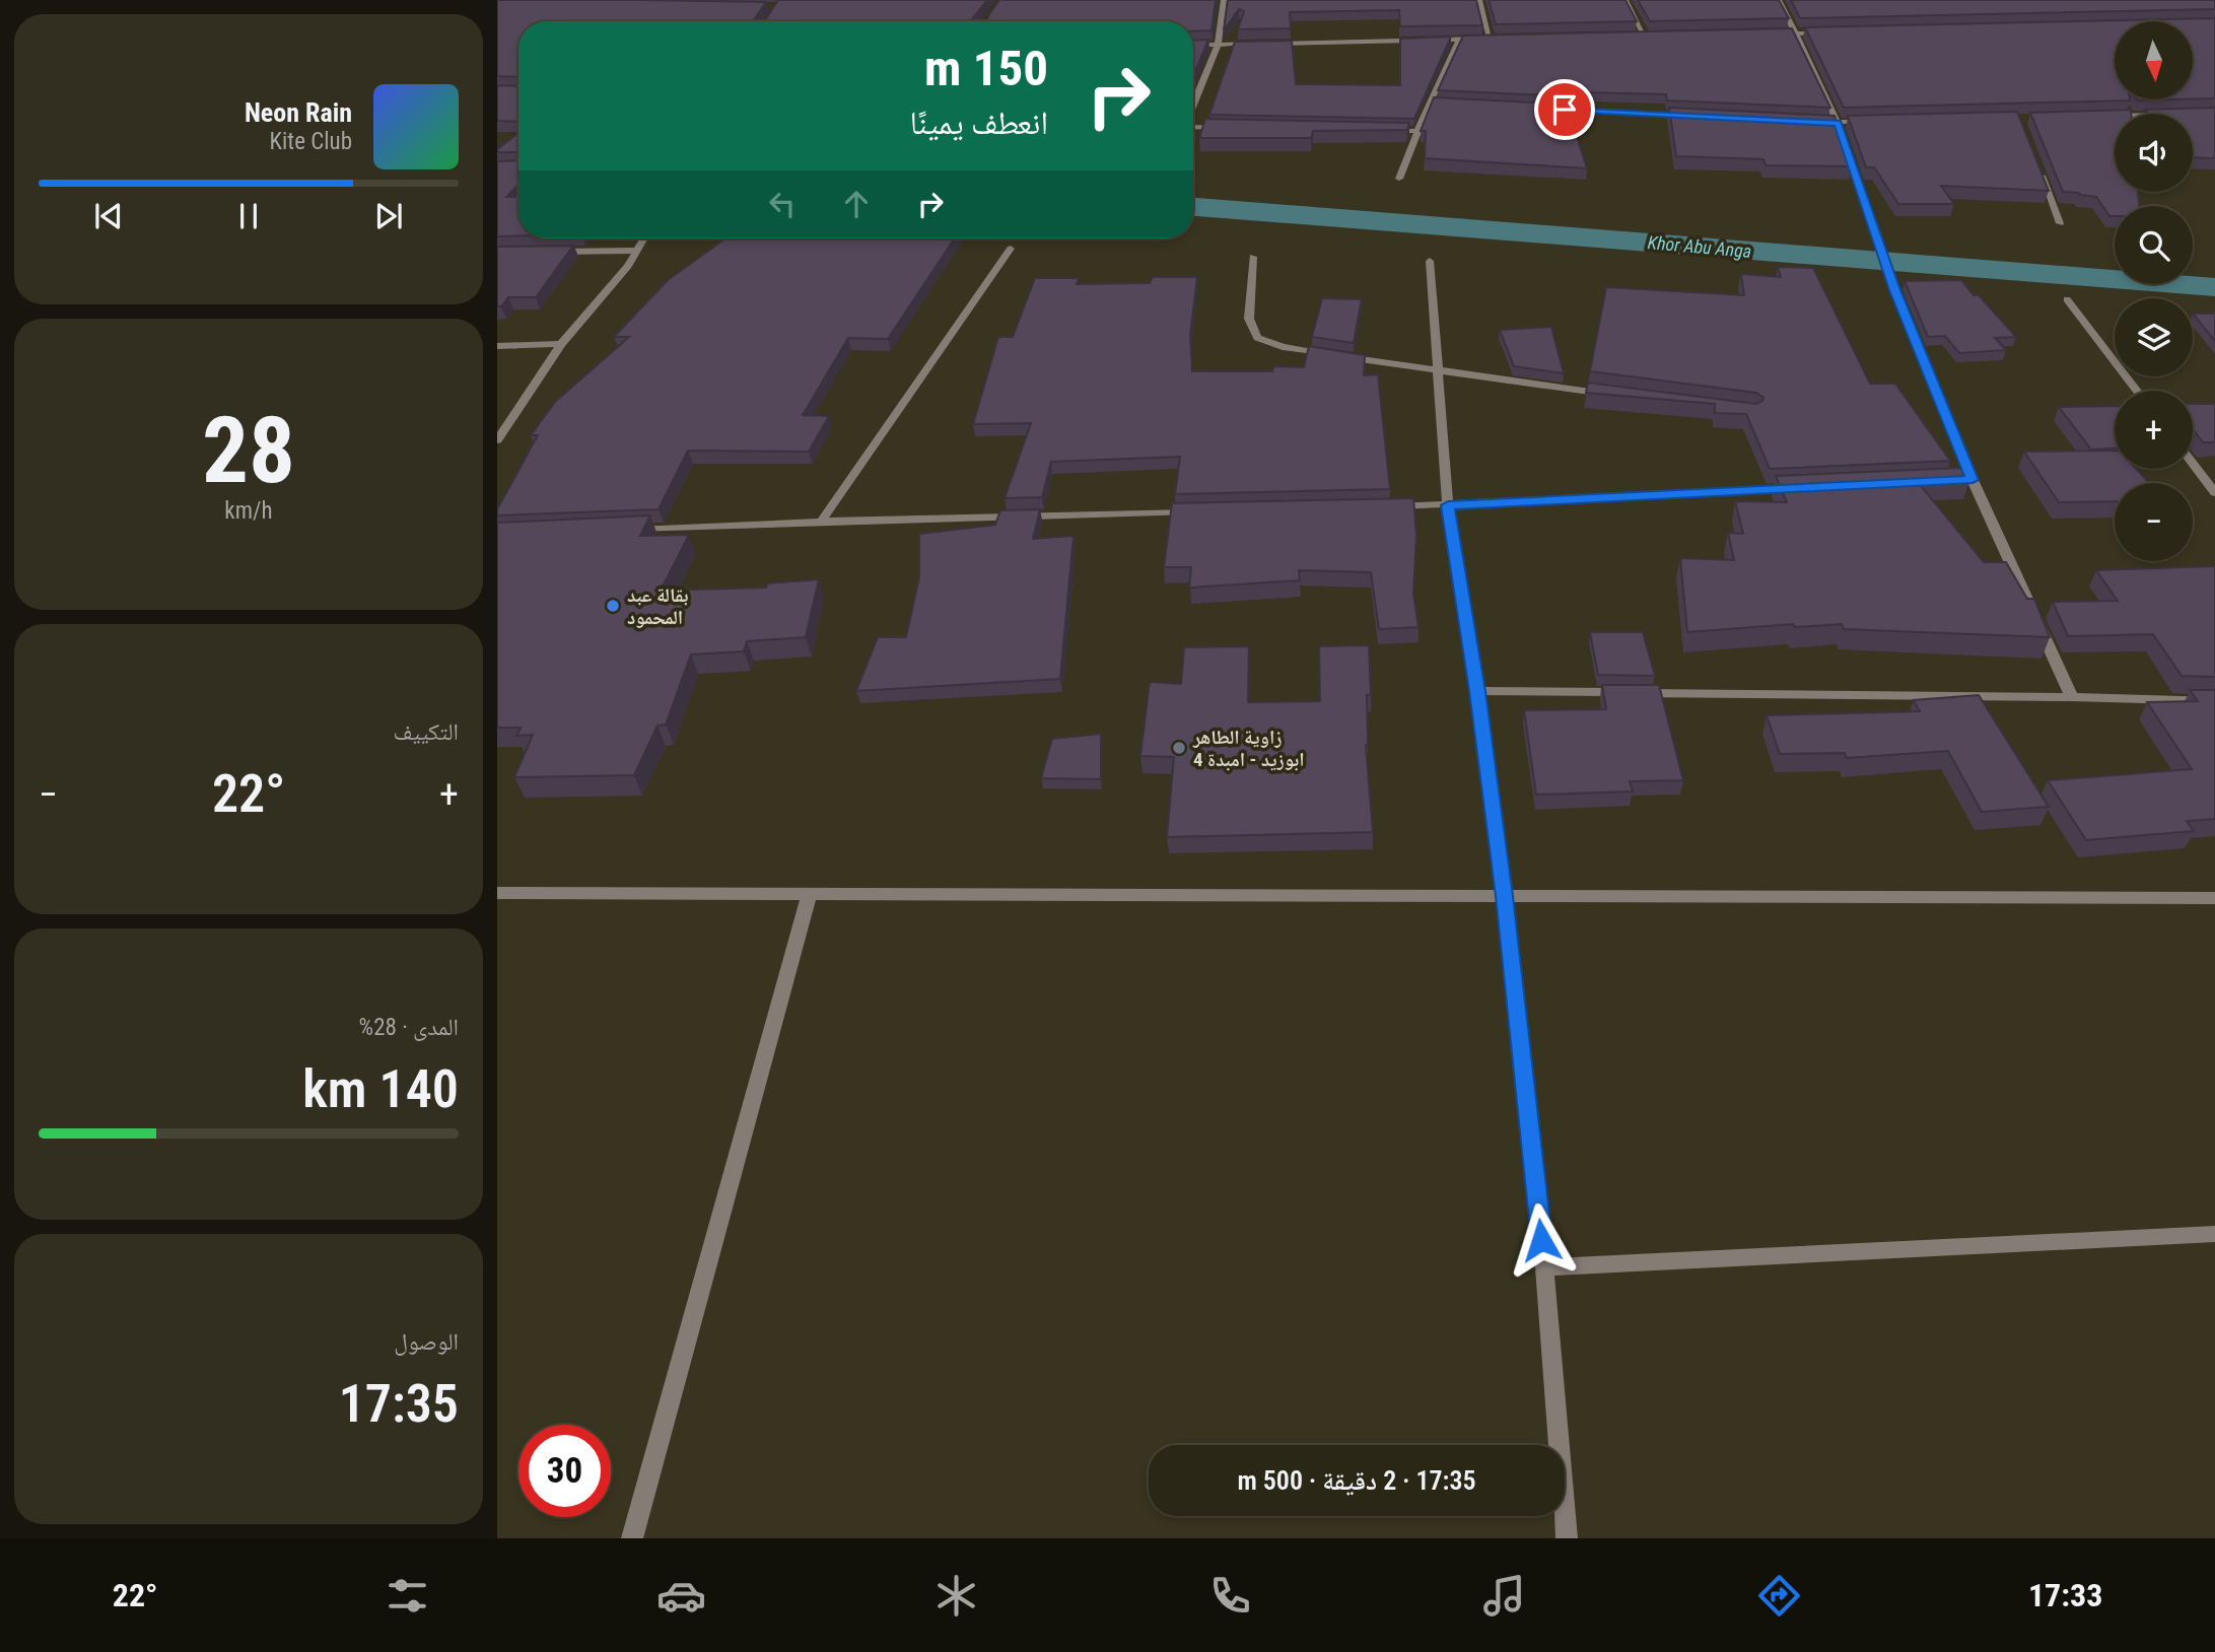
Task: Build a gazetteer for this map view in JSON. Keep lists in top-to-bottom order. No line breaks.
{"water":["Khor Abu Anga"],"places":["بقالة عبد المحمود","زاوية الطاهر ابوزيد - امبدة 4"],"north":"bottom","page":{"map_buttons":["+","−"],"turn":["150 m","انعطف يمينًا"],"song":["Neon Rain","Kite Club"],"tile":[["28","km/h"],"التكييف",["المدى · 28%","140 km"],["الوصول","17:35"]],"heat":["−","22°","+"],"limit":"30","trip":"17:35 · 2 دقيقة · 500 m","tabs":["17:33","22°"]}}
